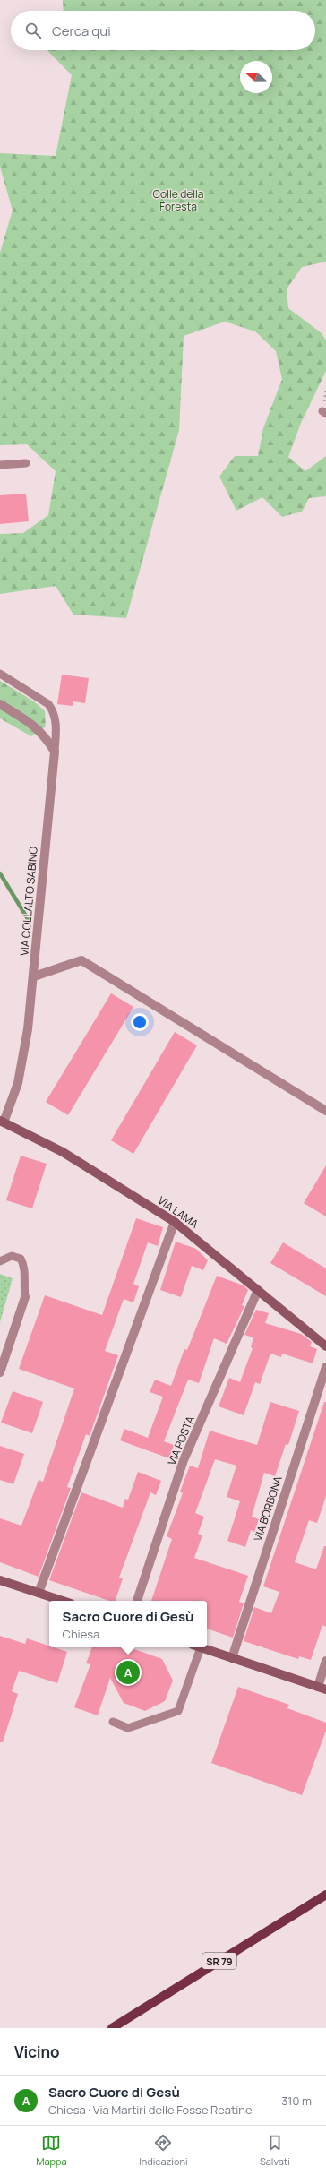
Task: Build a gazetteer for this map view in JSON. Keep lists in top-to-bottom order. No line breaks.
{"streets":{"main road":["VIA LAMA","SR 79"],"street":["VIA COLLALTO SABINO","VIA POSTA","VIA BORBONA"]},"crossings":[["VIA COLLALTO SABINO","VIA LAMA"],["VIA LAMA","VIA POSTA"]],"parks":["Colle della Foresta"],"north":"left","page":{"search":"Cerca qui","popup":["Sacro Cuore di Gesù","Chiesa"],"pins":"A","heading":"Vicino","list":[{"mark":"A","name":"Sacro Cuore di Gesù","note":"Chiesa · Via Martiri delle Fosse Reatine","value":"310 m"}],"nav":["Mappa","Indicazioni","Salvati"]}}
